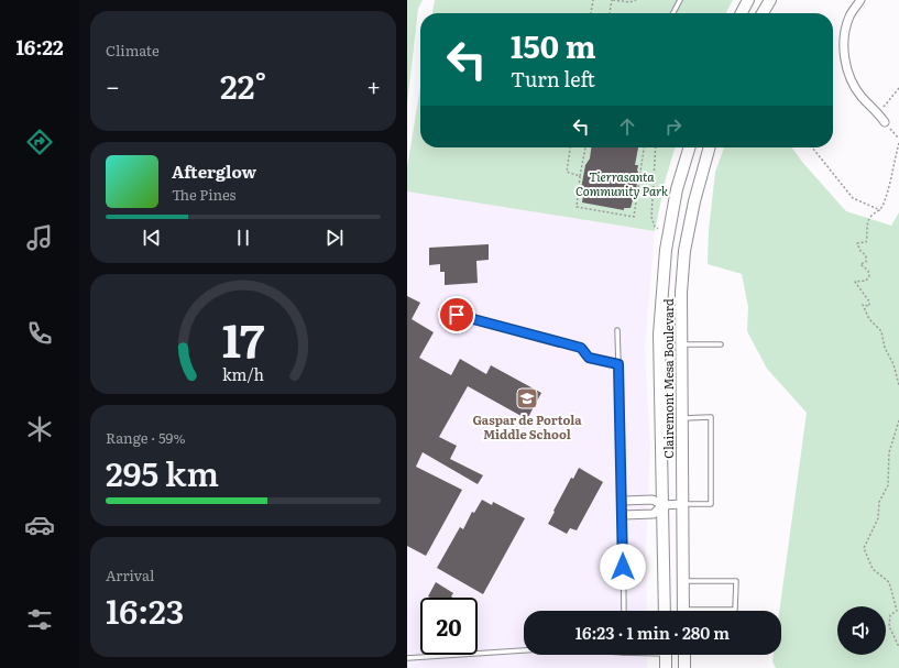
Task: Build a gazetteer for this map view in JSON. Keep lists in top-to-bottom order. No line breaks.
{"streets":{"main road":["Clairemont Mesa Boulevard"]},"parks":["Tierrasanta Community Park"],"places":{"school or university":["Gaspar de Portola Middle School"]},"page":{"tabs":"16:22","tile":["Climate",["Range · 59%","295 km"],["Arrival","16:23"]],"turn":["150 m","Turn left"],"heat":["−","22°","+"],"song":["Afterglow","The Pines"],"limit":"20","trip":"16:23 · 1 min · 280 m","gauge":["17","km/h"]}}
